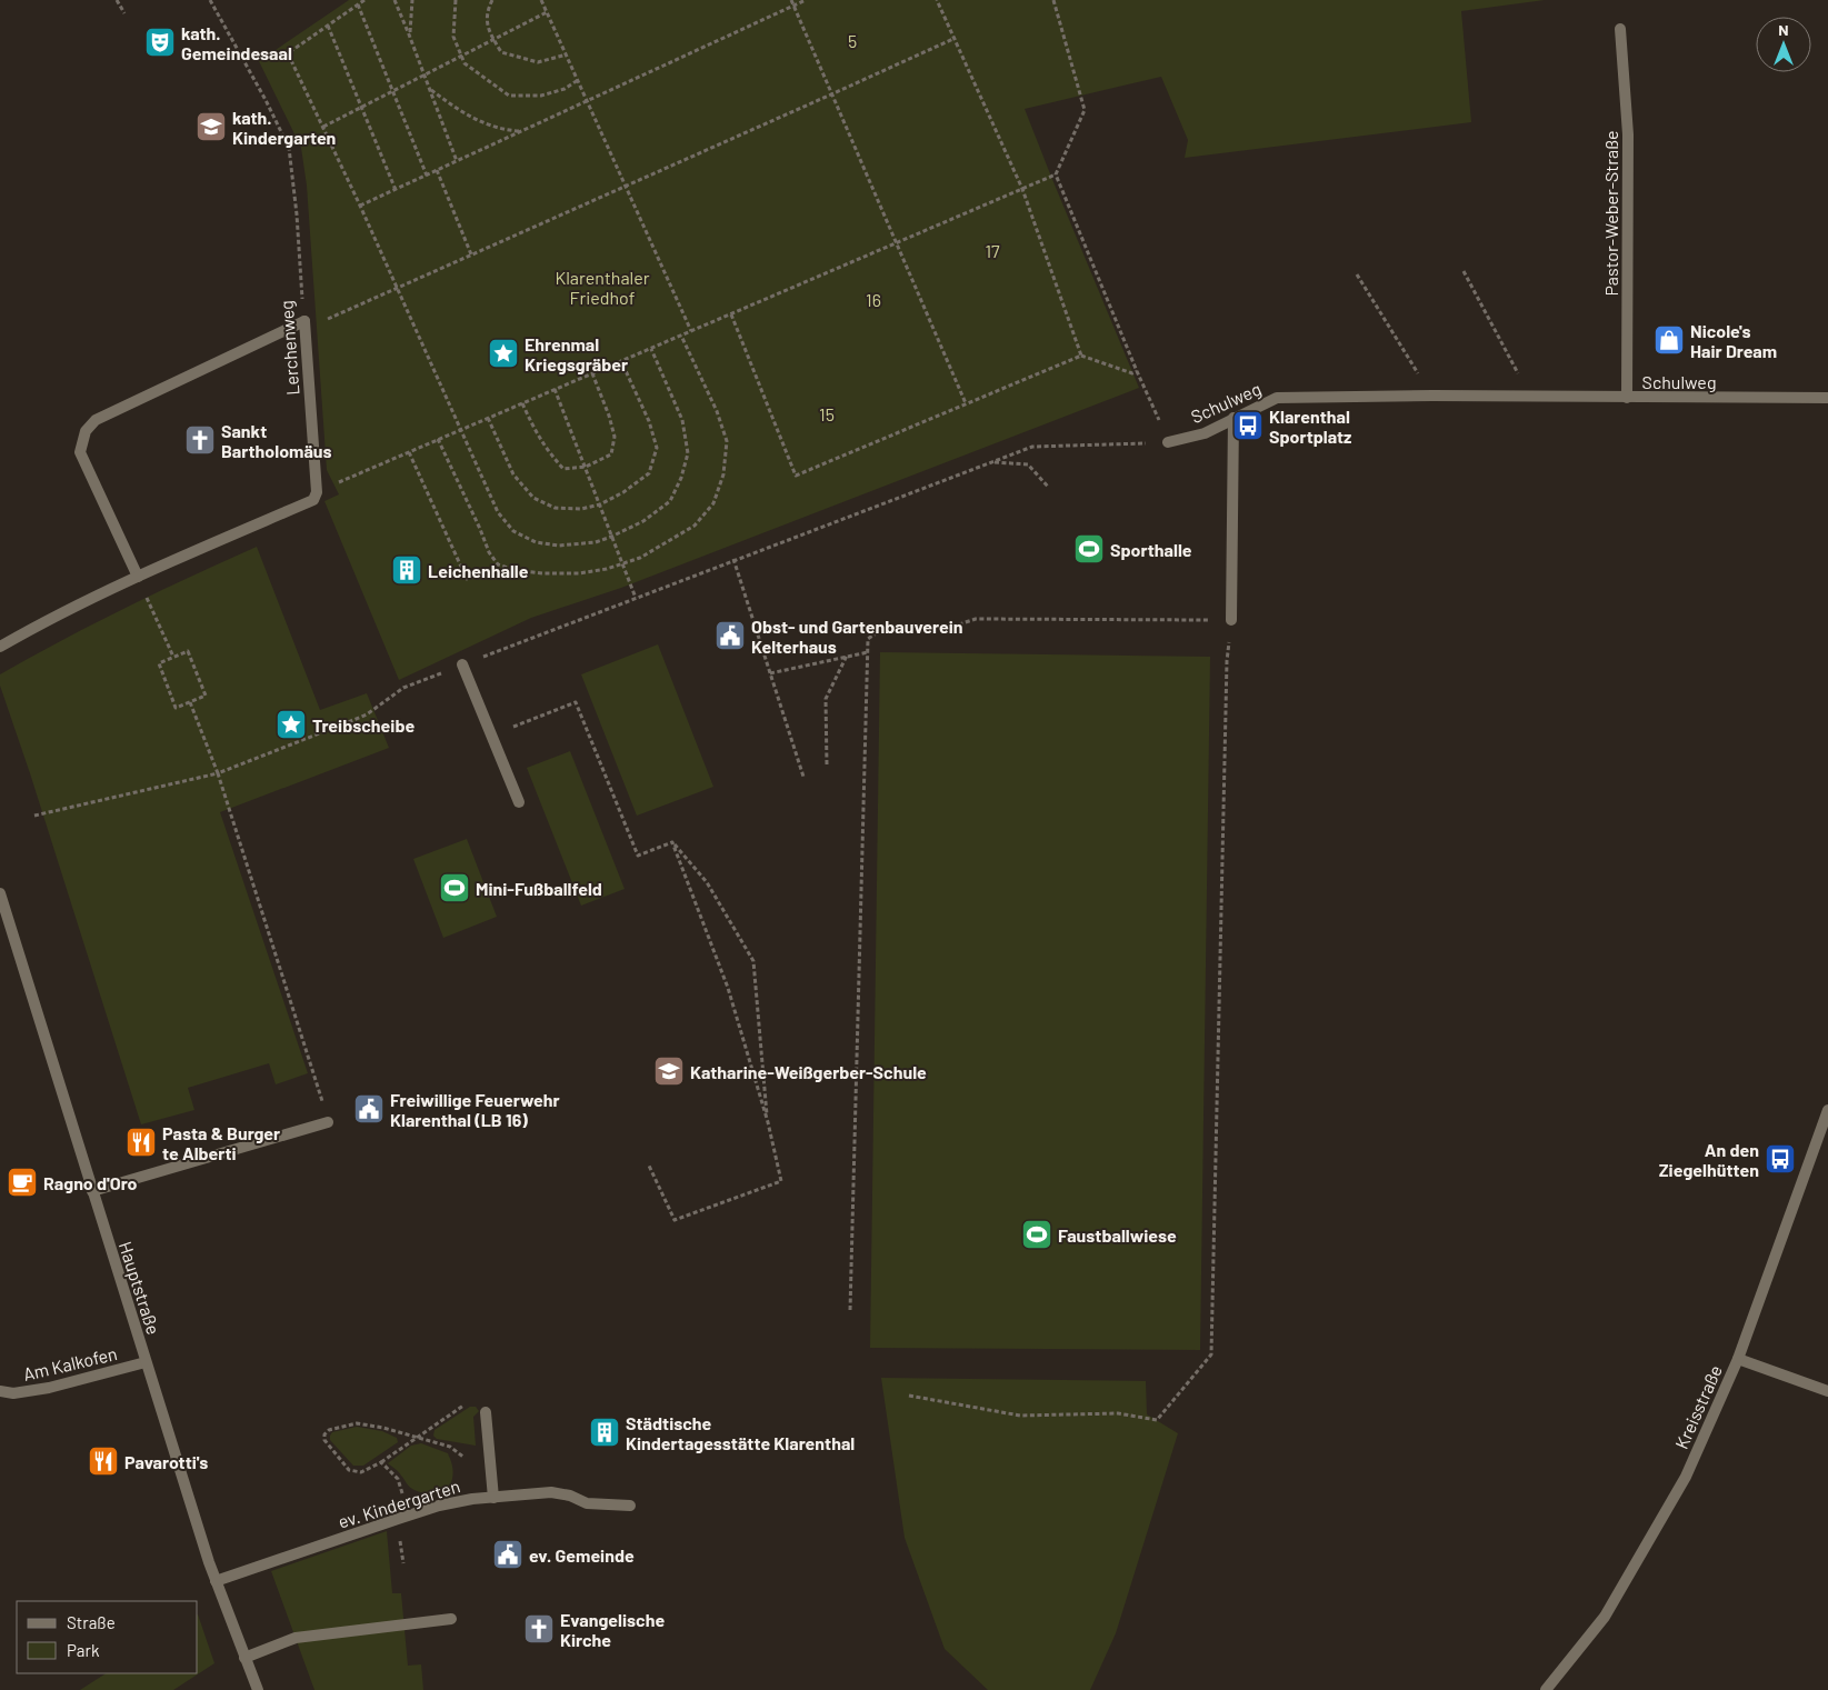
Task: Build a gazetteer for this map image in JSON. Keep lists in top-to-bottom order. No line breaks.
{"streets":{"street":["Pastor-Weber-Straße","Lerchenweg","Schulweg","Hauptstraße","Am Kalkofen","Kreisstraße","ev. Kindergarten"]},"crossings":[["Pastor-Weber-Straße","Schulweg"],["Hauptstraße","Am Kalkofen"],["Hauptstraße","ev. Kindergarten"]],"parks":["5","17","Klarenthaler Friedhof","16","15"],"places":{"theatre":["kath. Gemeindesaal"],"school or university":["kath. Kindergarten","Katharine-Weißgerber-Schule"],"shop":["Nicole's Hair Dream"],"place":["Ehrenmal Kriegsgräber","Treibscheibe"],"bus stop":["Klarenthal Sportplatz","An den Ziegelhütten"],"church":["Sankt Bartholomäus","Evangelische Kirche"],"sports":["Sporthalle","Mini-Fußballfeld","Faustballwiese"],"building":["Leichenhalle","Städtische Kindertagesstätte Klarenthal"],"public building":["Obst- und Gartenbauverein Kelterhaus","Freiwillige Feuerwehr Klarenthal (LB 16)","ev. Gemeinde"],"restaurant":["Pasta & Burger te Alberti","Pavarotti's"],"cafe":["Ragno d'Oro"]},"legend":["Straße","Park"],"north":"top"}
